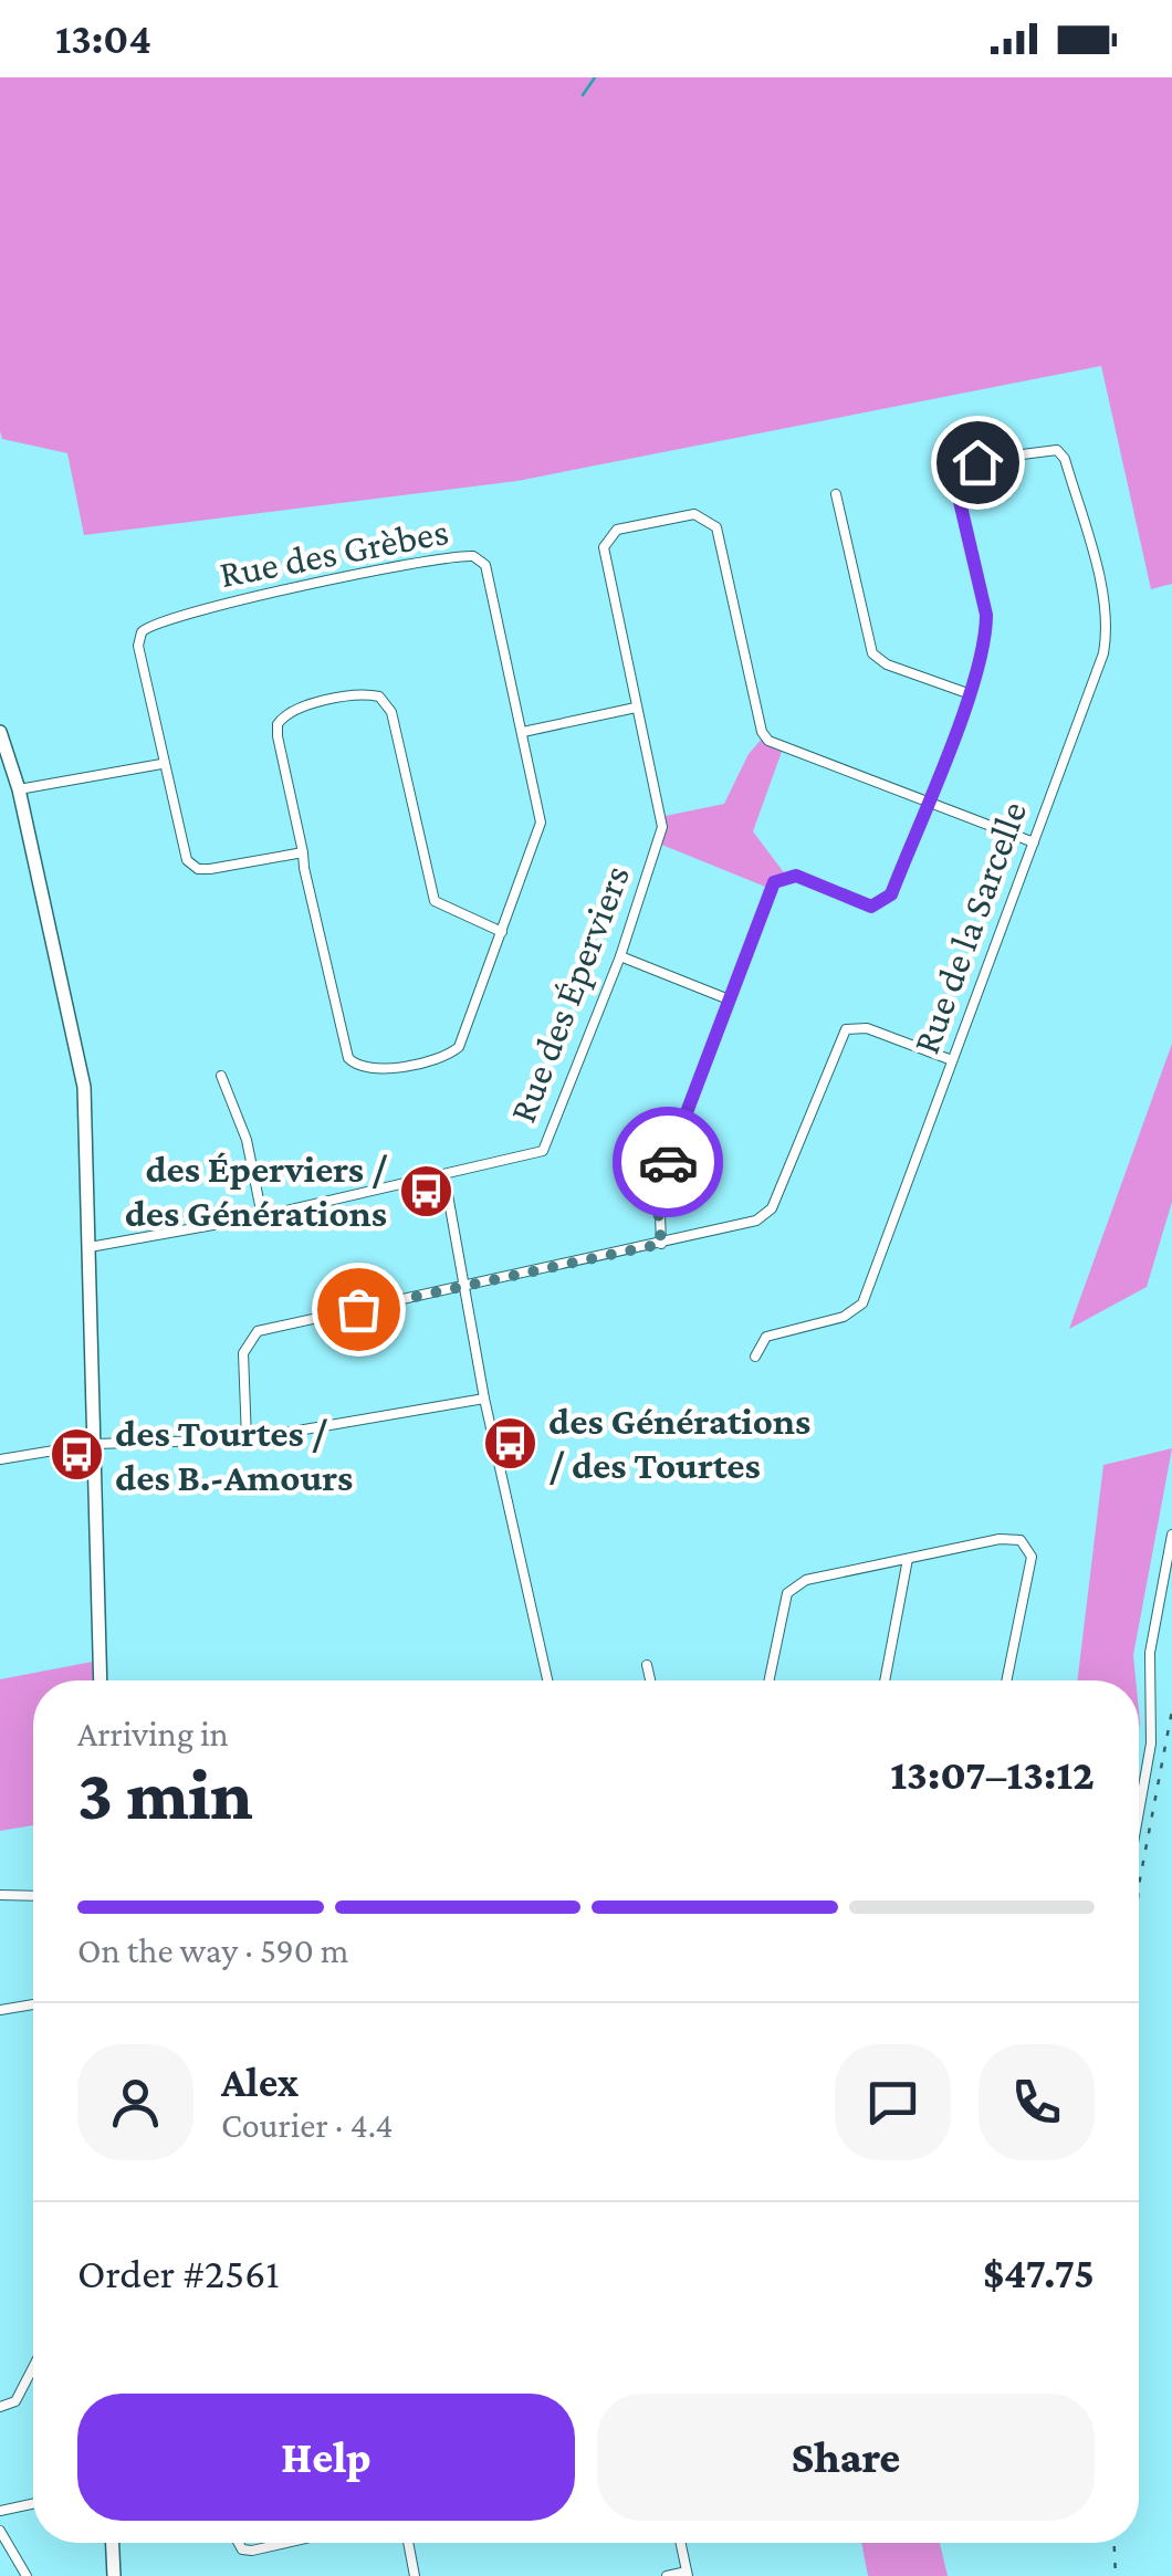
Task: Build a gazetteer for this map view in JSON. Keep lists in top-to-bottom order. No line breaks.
{"streets":{"street":["Rue des Grèbes","Rue de la Sarcelle","Rue des Éperviers"]},"places":{"bus stop":["des Éperviers / des Générations","des Générations / des Tourtes","des Tourtes / des B.-Amours"]},"page":{"status":"13:04","heading":["3 min","Arriving in","13:07–13:12"],"panel":["Alex","Courier · 4.4","Order #2561","$47.75"],"bar":"On the way · 590 m","buttons":["Help","Share"]}}
